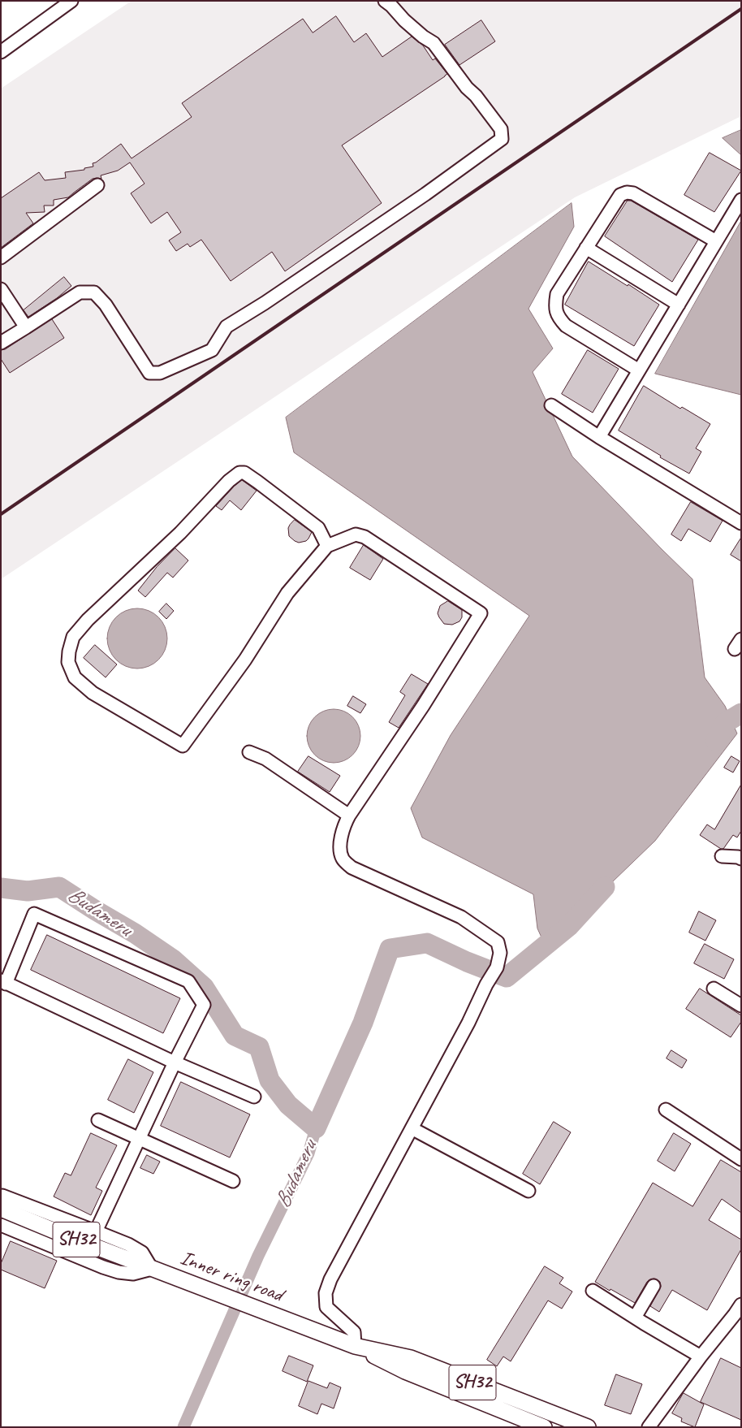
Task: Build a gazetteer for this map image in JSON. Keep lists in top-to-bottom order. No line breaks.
{"streets":{"main road":["SH32","Inner ring road"]},"crossings":[["SH32","Inner ring road"]],"water":["Budameru"]}
